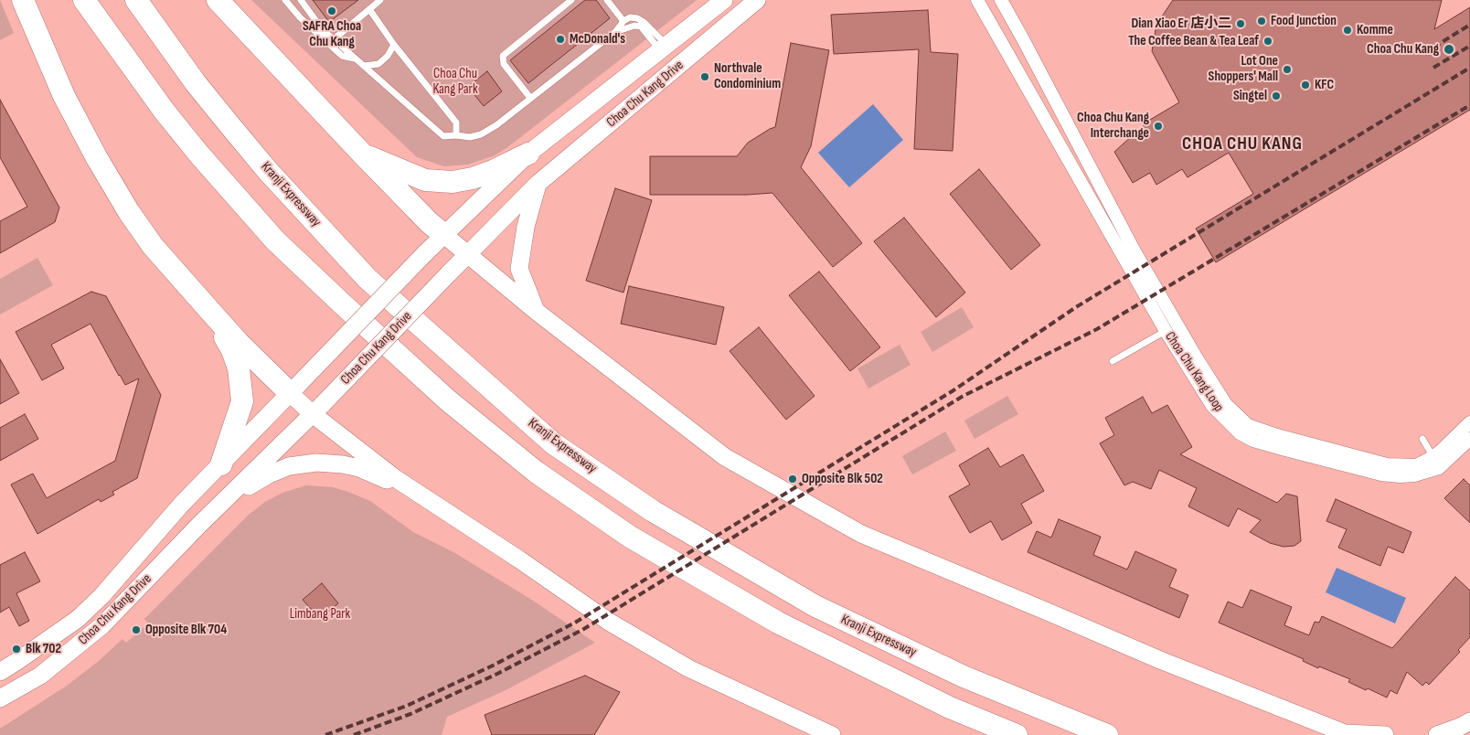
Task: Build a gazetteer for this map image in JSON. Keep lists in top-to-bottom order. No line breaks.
{"streets":{"highway":["Kranji Expressway"],"main road":["Choa Chu Kang Drive"],"street":["Choa Chu Kang Loop"]},"districts":["CHOA CHU KANG"],"parks":["Choa Chu Kang Park","Limbang Park"],"places":["SAFRA Choa Chu Kang","Food Junction","Dian Xiao Er 店小二","Komme","McDonald's","The Coffee Bean & Tea Leaf","Choa Chu Kang","Lot One Shoppers' Mall","Northvale Condominium","KFC","Singtel","Choa Chu Kang Interchange","Opposite Blk 502","Opposite Blk 704","Blk 702"]}
